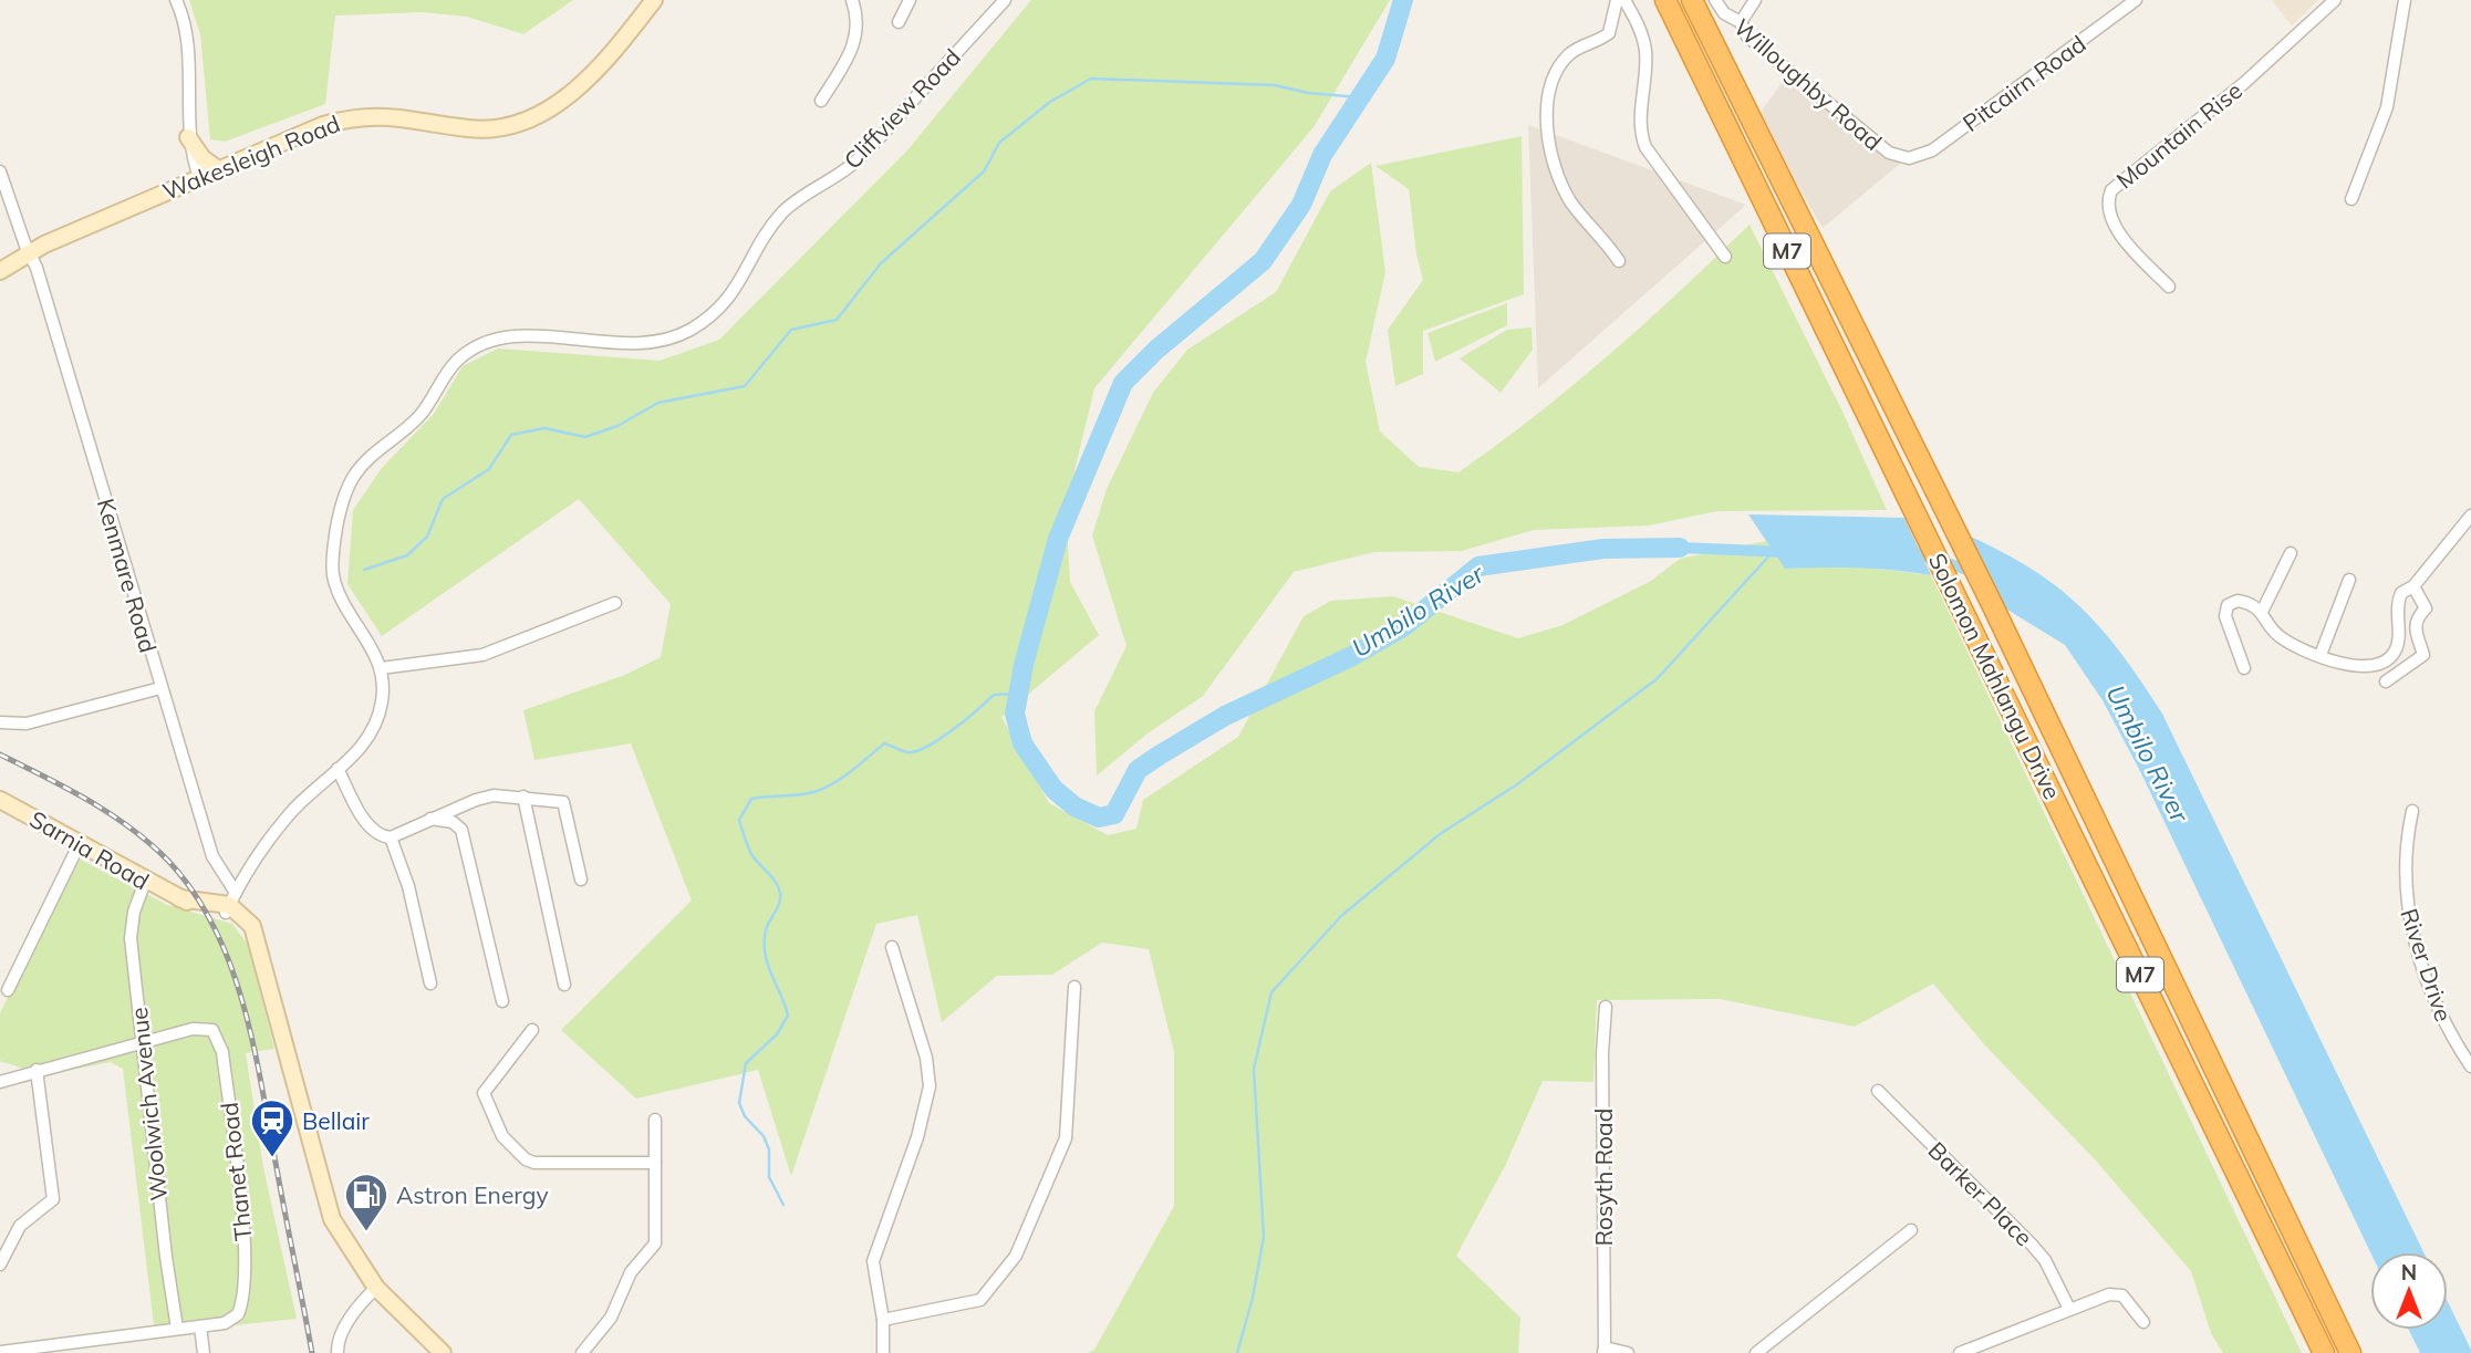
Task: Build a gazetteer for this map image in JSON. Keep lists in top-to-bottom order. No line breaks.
{"streets":{"highway":["M7","Solomon Mahlangu Drive"],"main road":["Wakesleigh Road","Sarnia Road"],"street":["Pitcairn Road","Willoughby Road","Cliffview Road","Mountain Rise","Kenmare Road","River Drive","Woolwich Avenue","Thanet Road","Rosyth Road","Barker Place"]},"crossings":[["Pitcairn Road","Willoughby Road"],["Cliffview Road","Kenmare Road"],["Cliffview Road","Sarnia Road"],["Wakesleigh Road","Kenmare Road"],["Kenmare Road","Sarnia Road"],["Sarnia Road","Woolwich Avenue"],["Woolwich Avenue","Thanet Road"]],"water":["Umbilo River"],"places":{"station":["Bellair"],"fuel station":["Astron Energy"]},"north":"top"}
